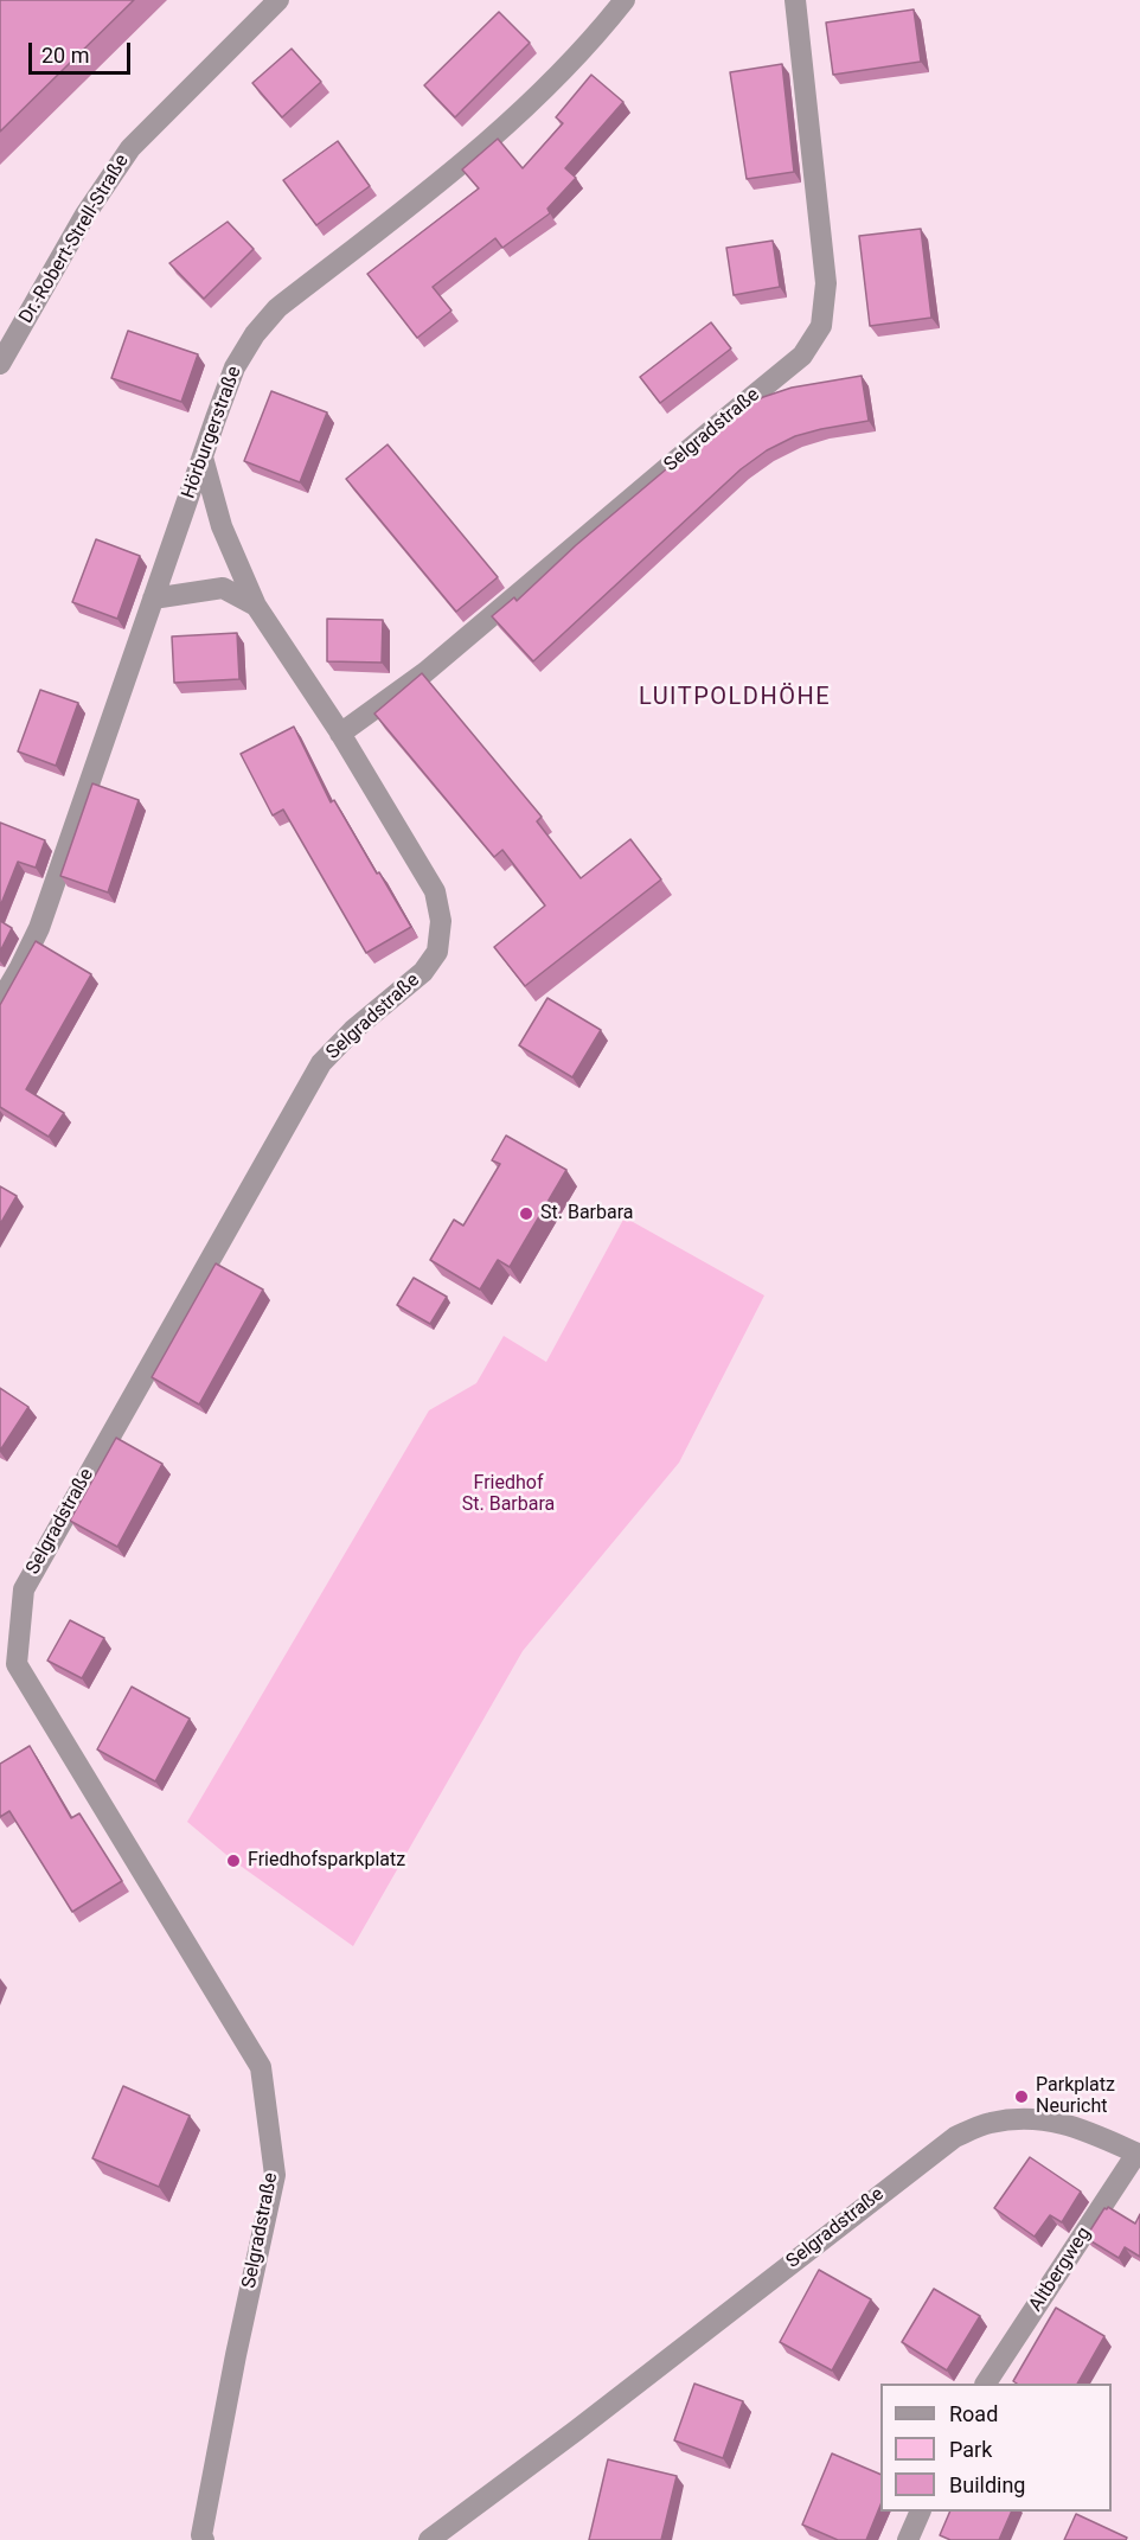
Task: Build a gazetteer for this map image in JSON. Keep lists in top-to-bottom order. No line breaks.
{"streets":{"street":["Dr.-Robert-Strell-Straße","Selgradstraße","Hörburgerstraße","Altbergweg"]},"crossings":[["Selgradstraße","Hörburgerstraße"],["Selgradstraße","Altbergweg"]],"districts":["LUITPOLDHÖHE"],"parks":["Friedhof St. Barbara"],"places":["St. Barbara","Friedhofsparkplatz","Parkplatz Neuricht"],"legend":["Road","Park","Building"],"scale_bar":"20 m"}
